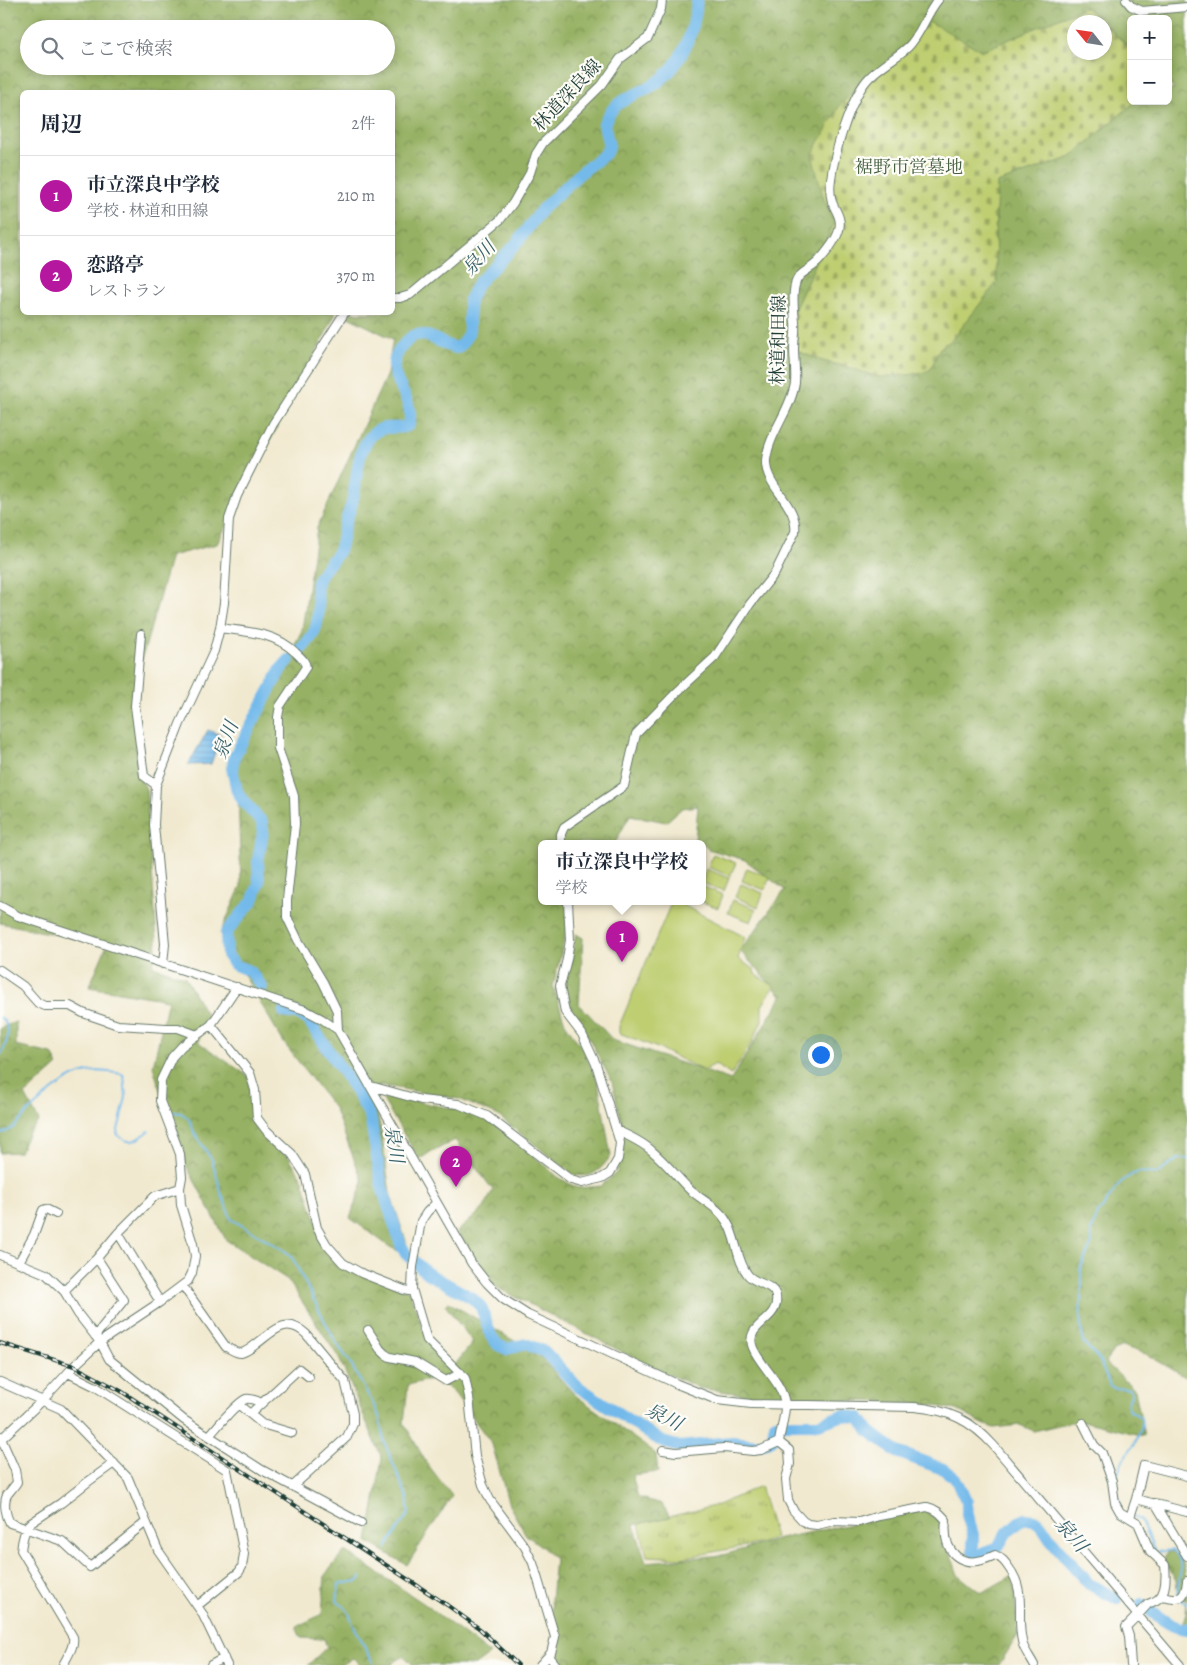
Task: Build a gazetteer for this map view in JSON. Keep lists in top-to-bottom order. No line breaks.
{"streets":{"street":["林道深良線","林道和田線"]},"water":["泉川"],"parks":["裾野市営墓地"],"north":"top left","page":{"map_buttons":["+","−"],"search":"ここで検索","heading":["周辺","2件"],"list":[{"mark":"1","name":"市立深良中学校","note":"学校 · 林道和田線","value":"210 m"},{"mark":"2","name":"恋路亭","note":"レストラン","value":"370 m"}],"popup":["市立深良中学校","学校"],"pins":["1","2"]}}
